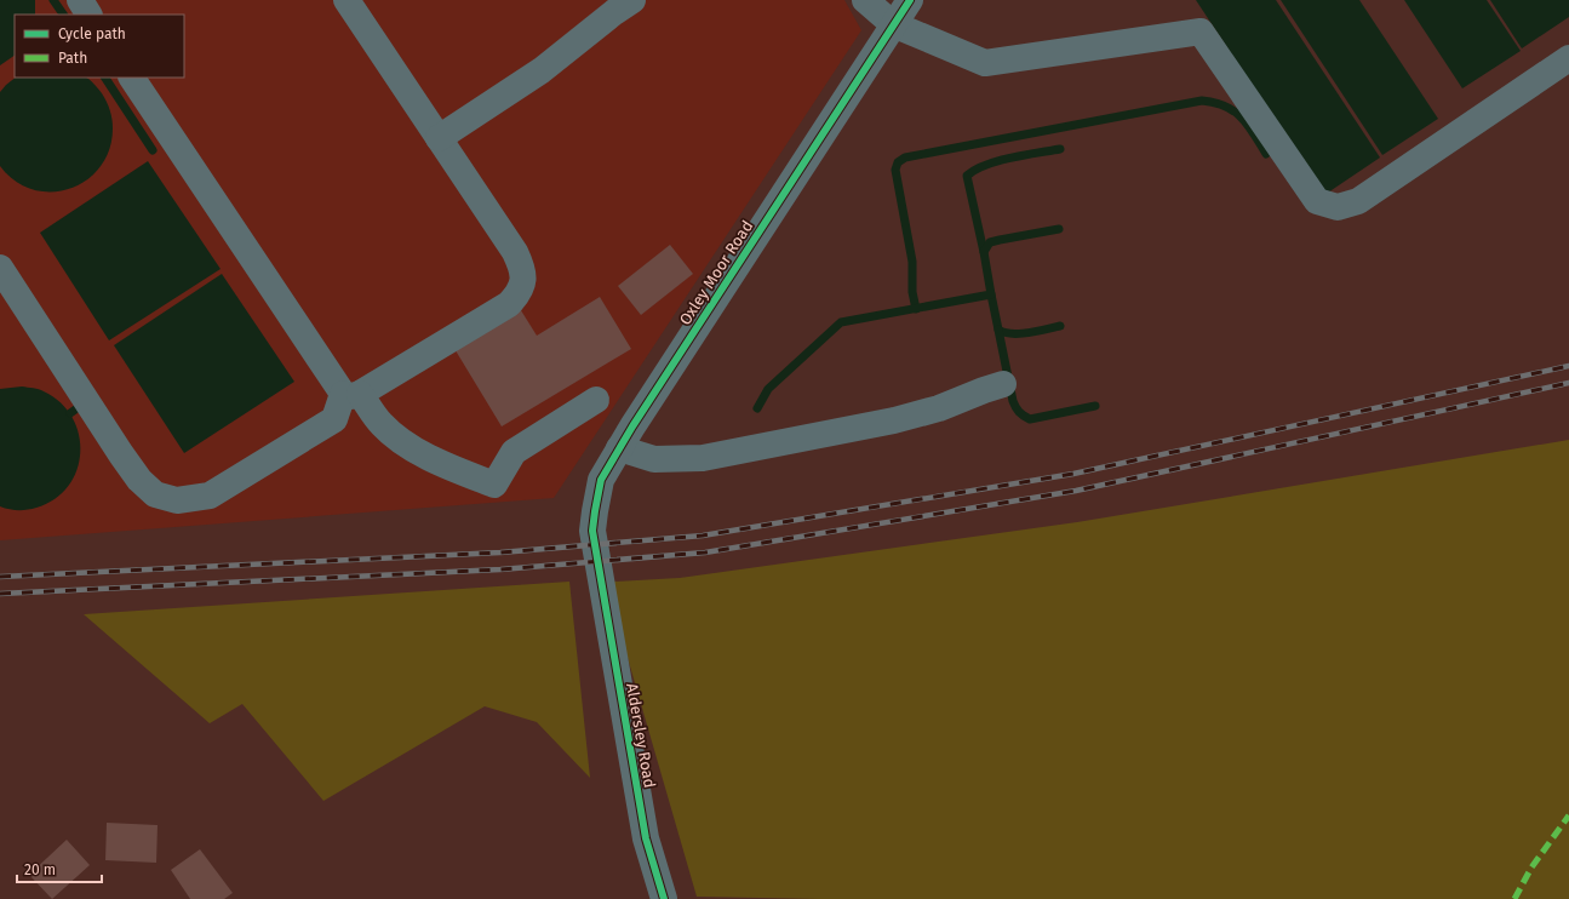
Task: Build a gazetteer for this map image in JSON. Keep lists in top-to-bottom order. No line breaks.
{"streets":{"street":["Oxley Moor Road","Aldersley Road"]},"crossings":[["Oxley Moor Road","Aldersley Road"]],"legend":["Cycle path","Path"],"scale_bar":"20 m"}
